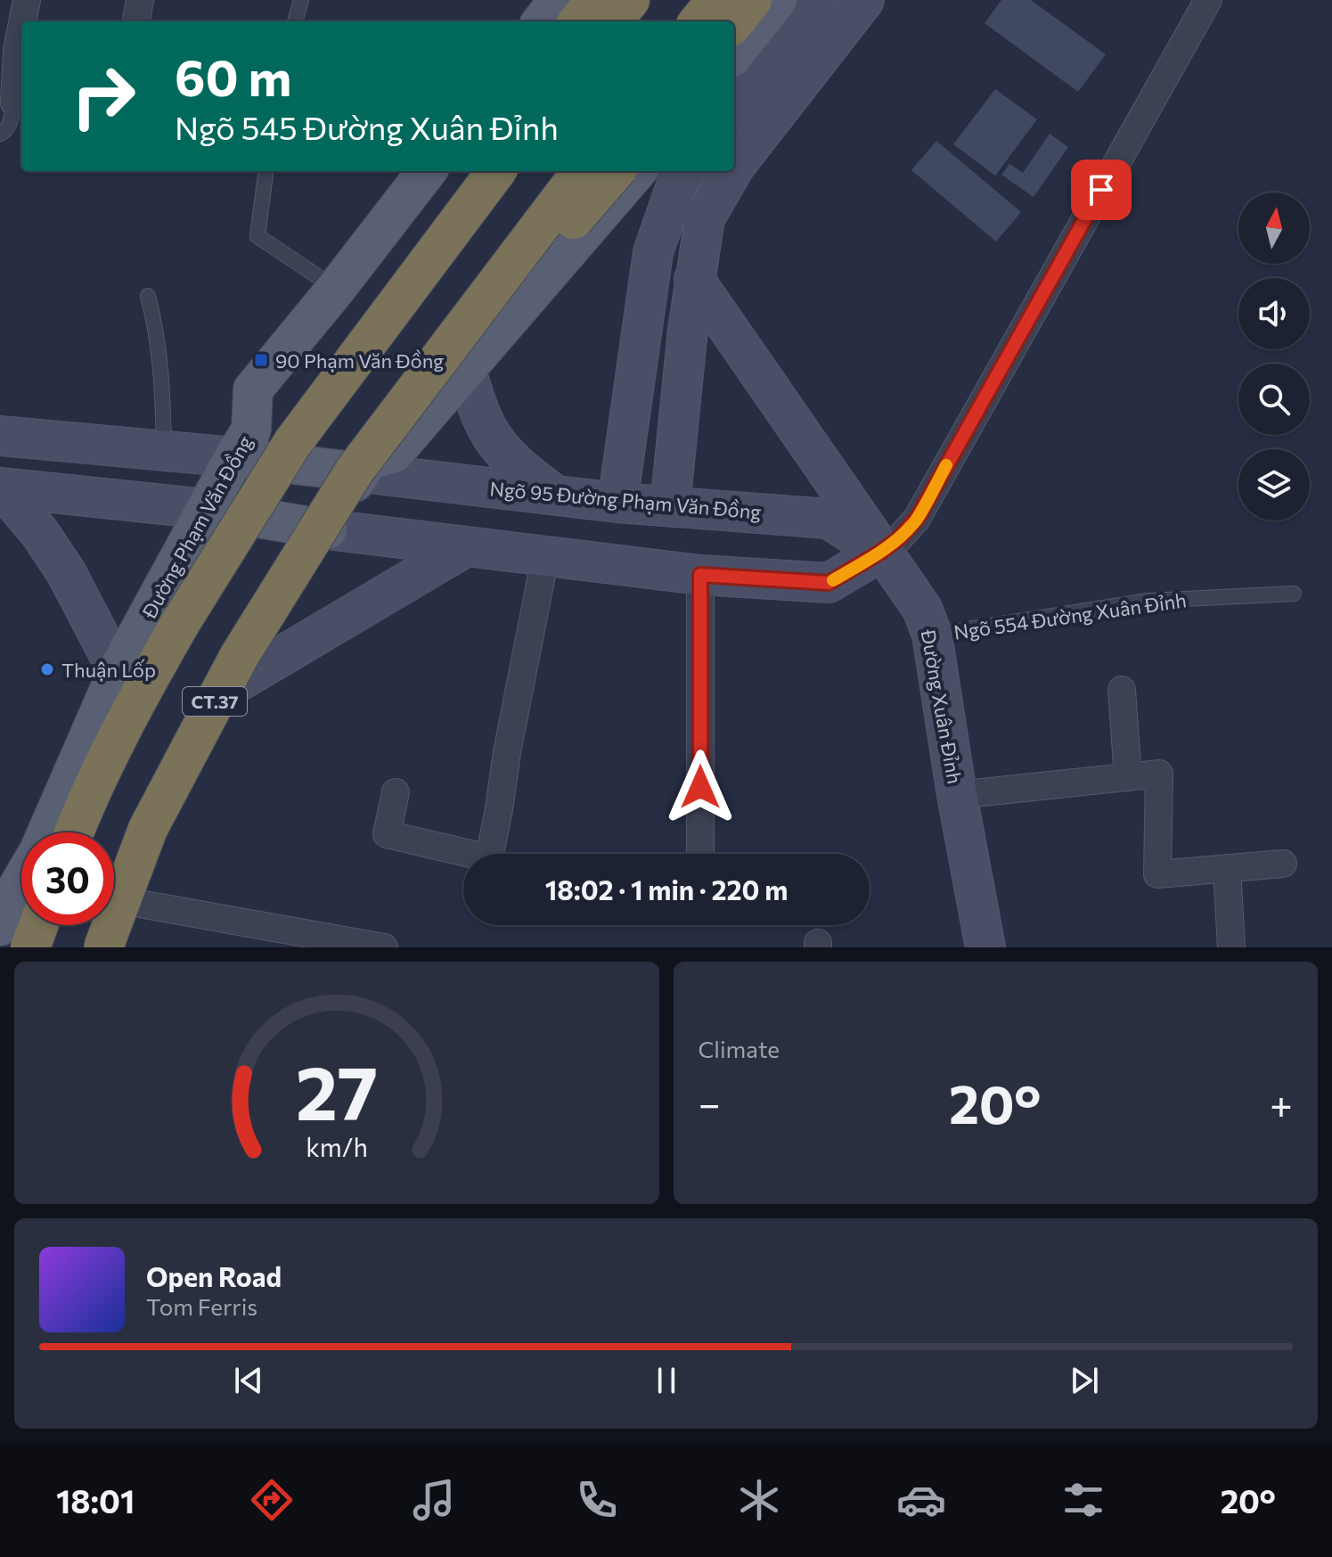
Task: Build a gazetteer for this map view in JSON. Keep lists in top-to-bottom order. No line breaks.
{"streets":{"highway":["CT.37"],"main road":["Đường Phạm Văn Đồng"],"street":["Ngõ 95 Đường Phạm Văn Đồng","Đường Xuân Đỉnh"],"lane":["Ngõ 554 Đường Xuân Đỉnh"]},"crossings":[["Ngõ 95 Đường Phạm Văn Đồng","CT.37"],["Ngõ 95 Đường Phạm Văn Đồng","Đường Xuân Đỉnh"],["Ngõ 554 Đường Xuân Đỉnh","Đường Xuân Đỉnh"]],"places":{"transit":["90 Phạm Văn Đồng"],"other":["Thuận Lốp"]},"north":"top","page":{"turn":["60 m","Ngõ 545 Đường Xuân Đỉnh"],"limit":"30","trip":"18:02 · 1 min · 220 m","tile":"Climate","heat":["−","20°","+"],"song":["Open Road","Tom Ferris"],"tabs":["18:01","20°"],"gauge":["27","km/h"]}}
